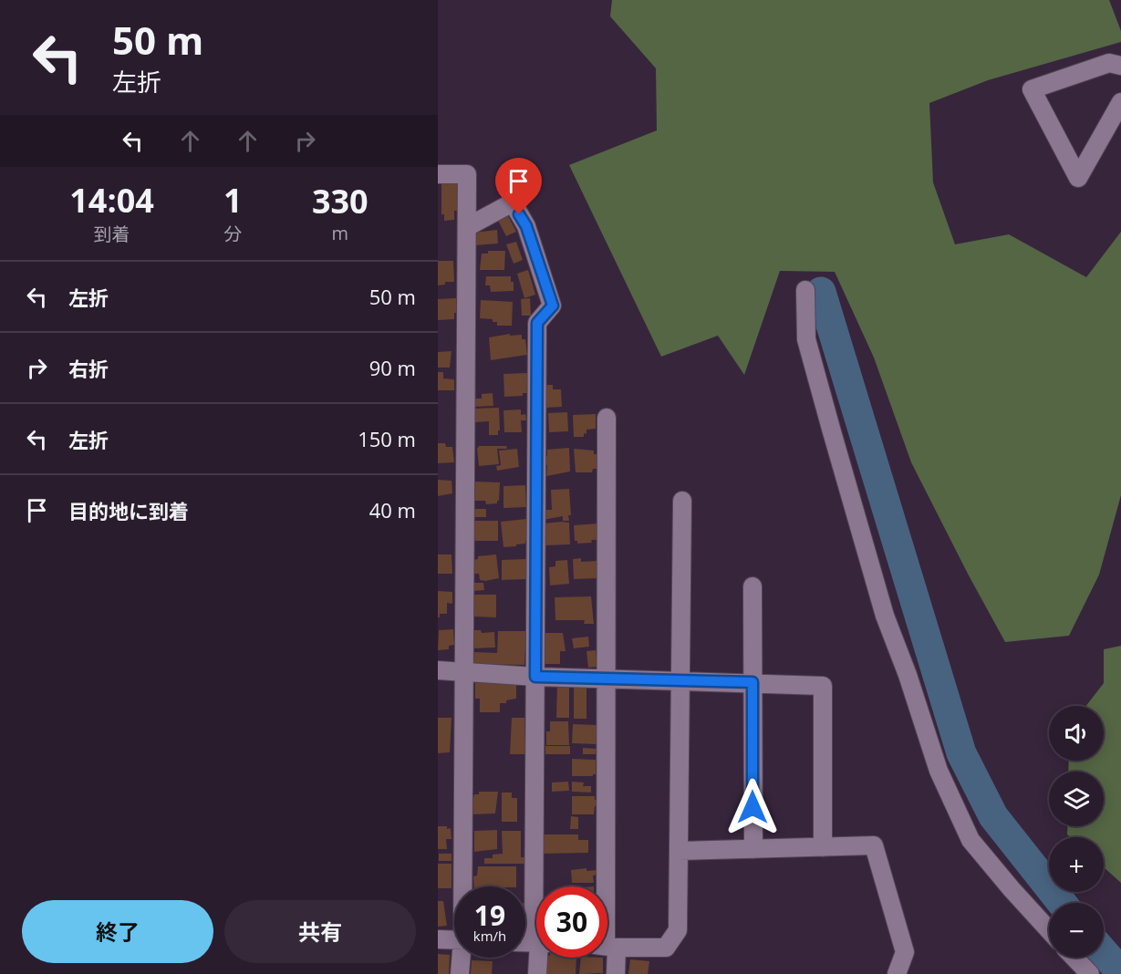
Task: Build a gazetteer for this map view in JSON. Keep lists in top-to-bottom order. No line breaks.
{"page":{"turn":["50 m","左折"],"eta":["14:04","到着","1","分","330","m"],"list":[{"name":"左折","value":"50 m"},{"name":"右折","value":"90 m"},{"name":"左折","value":"150 m"},{"name":"目的地に到着","value":"40 m"}],"map_buttons":["+","−"],"speed":"19 km/h","limit":"30","buttons":["終了","共有"]}}
